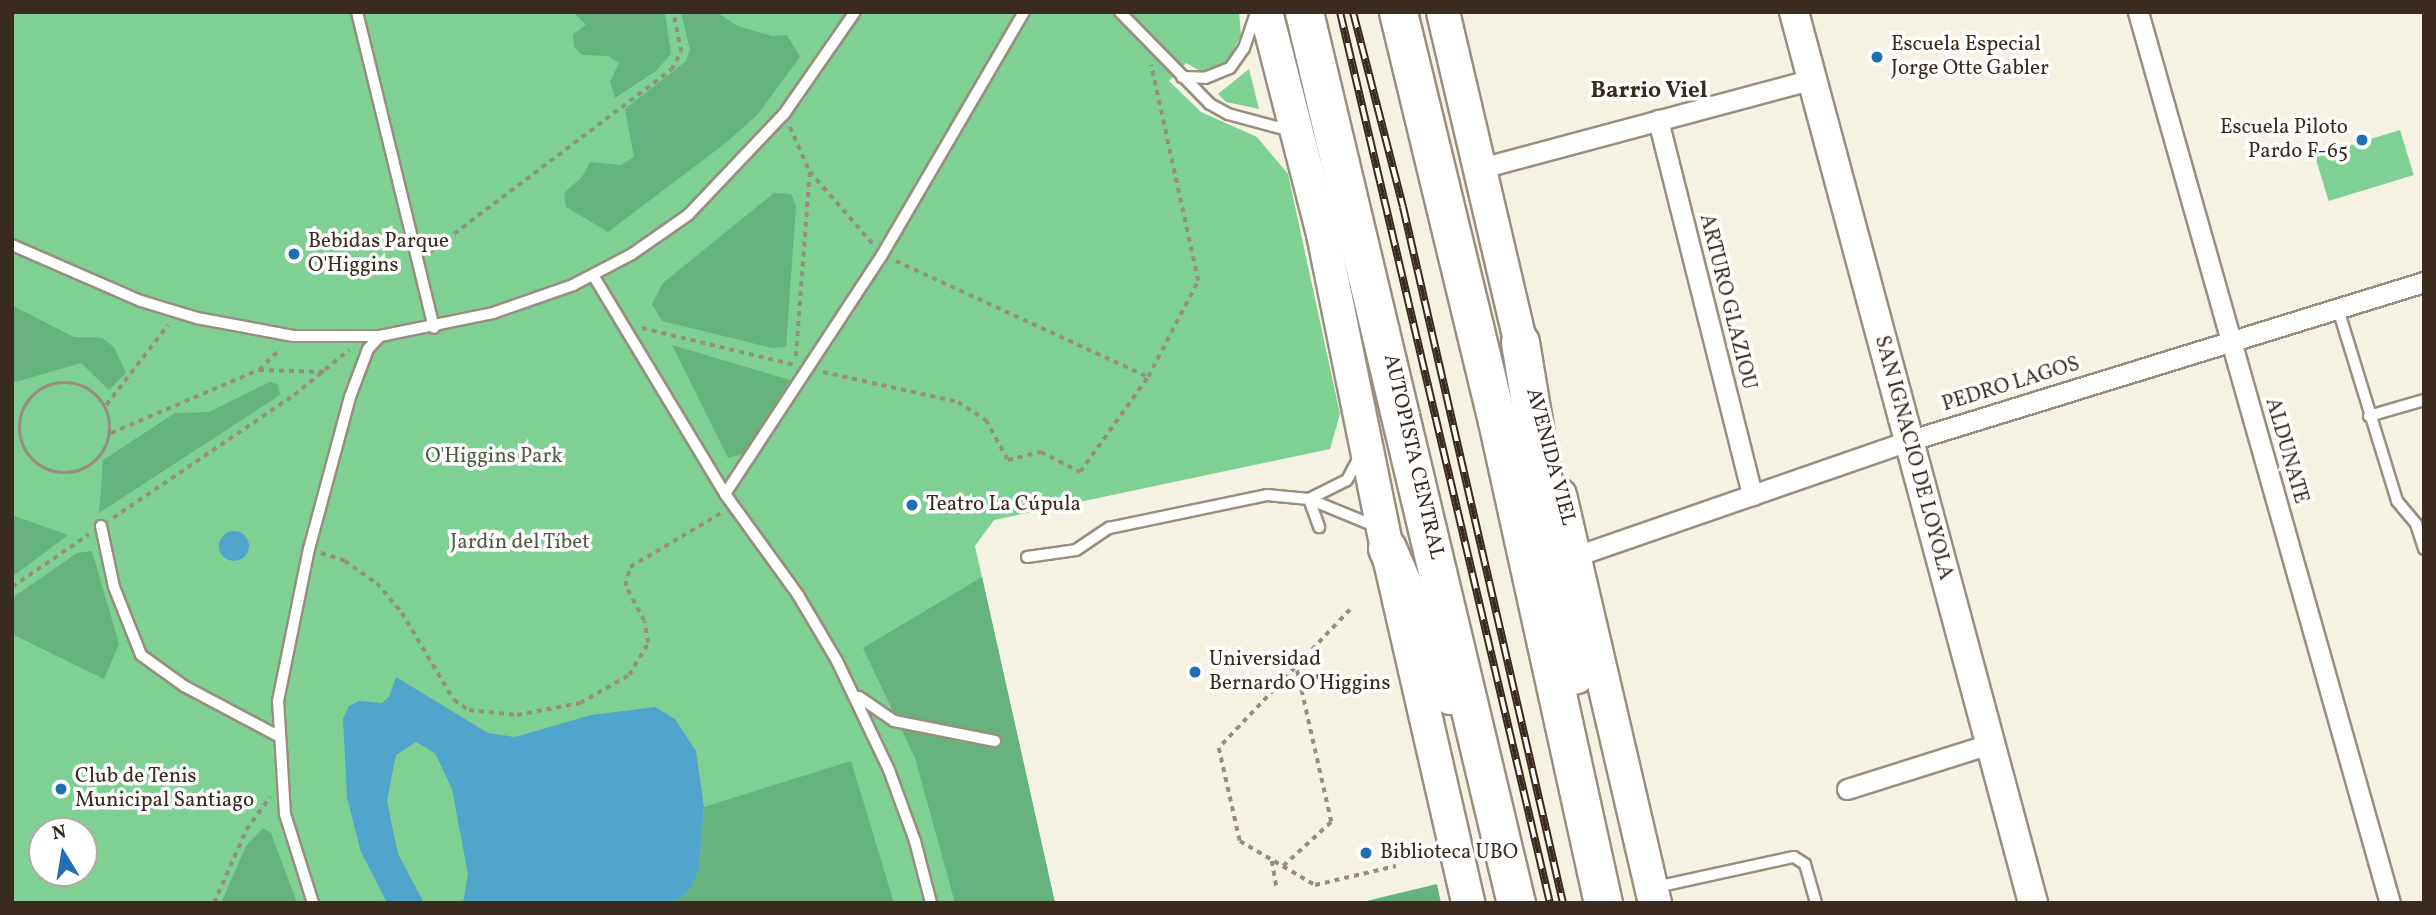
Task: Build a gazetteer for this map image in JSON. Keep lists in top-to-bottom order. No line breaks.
{"streets":{"highway":["AUTOPISTA CENTRAL"],"main road":["AVENIDA VIEL"],"street":["ARTURO GLAZIOU","PEDRO LAGOS","ALDUNATE","SAN IGNACIO DE LOYOLA"]},"crossings":[["ARTURO GLAZIOU","PEDRO LAGOS"],["PEDRO LAGOS","ALDUNATE"],["PEDRO LAGOS","AVENIDA VIEL"],["PEDRO LAGOS","SAN IGNACIO DE LOYOLA"]],"districts":["Barrio Viel"],"parks":["O'Higgins Park","Jardín del Tíbet"],"places":["Escuela Especial Jorge Otte Gabler","Escuela Piloto Pardo F-65","Bebidas Parque O'Higgins","Teatro La Cúpula","Universidad Bernardo O'Higgins","Club de Tenis Municipal Santiago","Biblioteca UBO"],"north":"top"}
